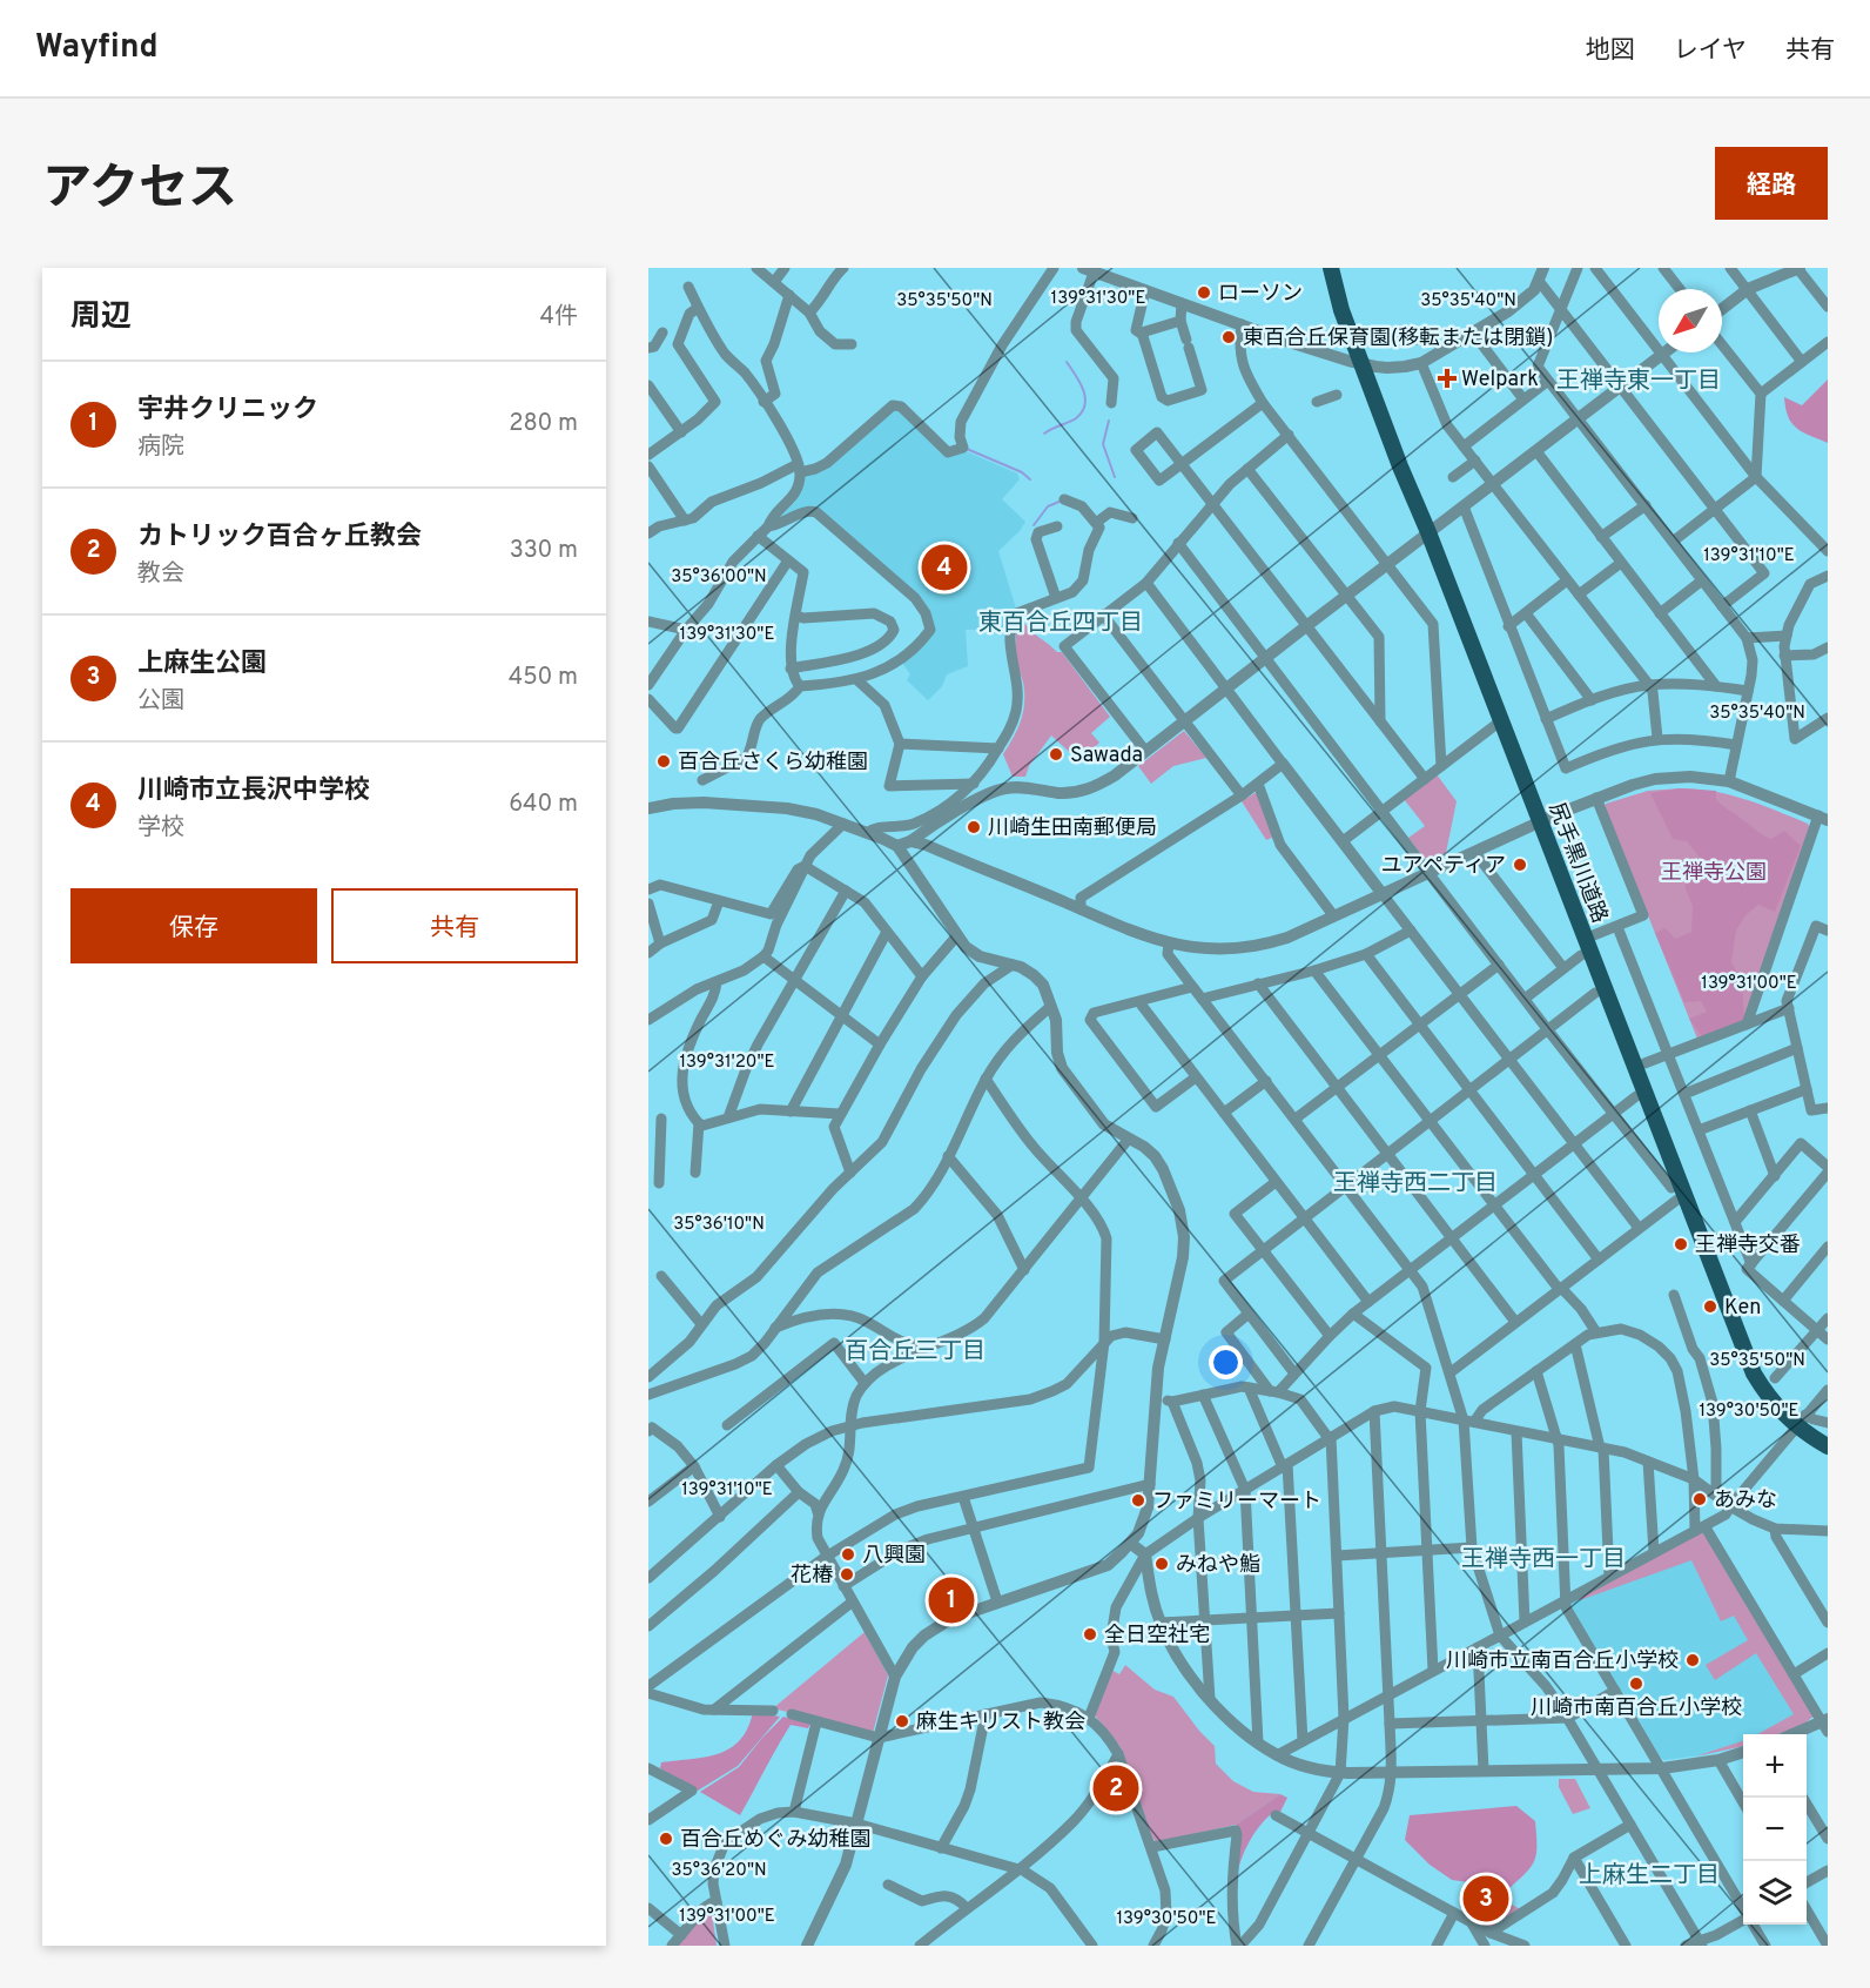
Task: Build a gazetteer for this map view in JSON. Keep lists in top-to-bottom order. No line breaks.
{"streets":{"main road":["尻手黒川道路"]},"districts":["王禅寺東一丁目","東百合丘四丁目","王禅寺西二丁目","百合丘三丁目","王禅寺西一丁目","上麻生二丁目"],"parks":["王禅寺公園"],"places":{"other":["ローソン","東百合丘保育園(移転または閉鎖)","Sawada","百合丘さくら幼稚園","川崎生田南郵便局","ユアペティア","王禅寺交番","Ken","あみな","ファミリーマート","八興園","みねや鮨","花椿","全日空社宅","川崎市立南百合丘小学校","川崎市南百合丘小学校","麻生キリスト教会","百合丘めぐみ幼稚園"],"health":["Welpark"]},"north":"bottom left","page":{"header":"Wayfind","nav":["地図","レイヤ","共有"],"title":"アクセス","buttons":["経路",["保存","共有"]],"heading":["周辺","4件"],"list":[{"mark":"1","name":"宇井クリニック","note":"病院","value":"280 m"},{"mark":"2","name":"カトリック百合ヶ丘教会","note":"教会","value":"330 m"},{"mark":"3","name":"上麻生公園","note":"公園","value":"450 m"},{"mark":"4","name":"川崎市立長沢中学校","note":"学校","value":"640 m"}],"pins":["4","1","2","3"],"map_buttons":["+","−"]},"coordinates":["139°31'30\"E","35°35'50\"N","35°35'40\"N","139°31'10\"E","35°36'00\"N","139°31'00\"E","139°31'20\"E","35°36'10\"N","139°30'50\"E","35°36'20\"N"]}
